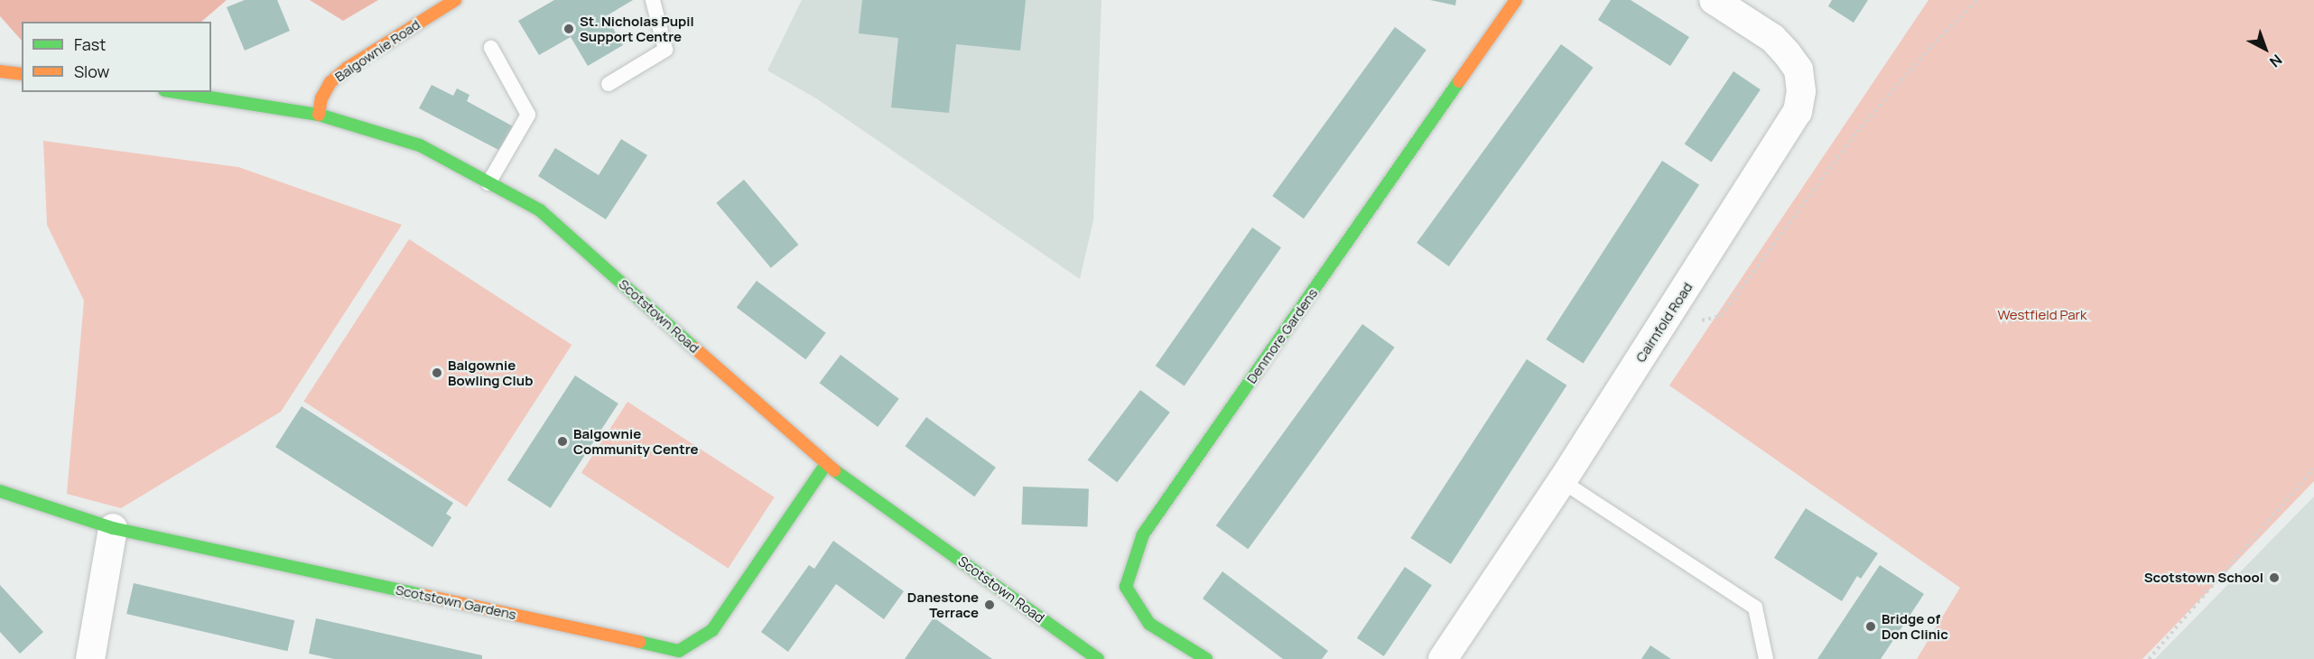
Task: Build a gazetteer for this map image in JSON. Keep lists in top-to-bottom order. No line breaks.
{"streets":{"street":["Balgownie Road","Scotstown Road","Cairnfold Road","Denmore Gardens","Scotstown Gardens"]},"crossings":[["Balgownie Road","Scotstown Road"],["Scotstown Road","Scotstown Gardens"]],"parks":["Westfield Park"],"places":["St. Nicholas Pupil Support Centre","Balgownie Bowling Club","Balgownie Community Centre","Scotstown School","Danestone Terrace","Bridge of Don Clinic"],"legend":["Fast","Slow"],"north":"bottom right"}
